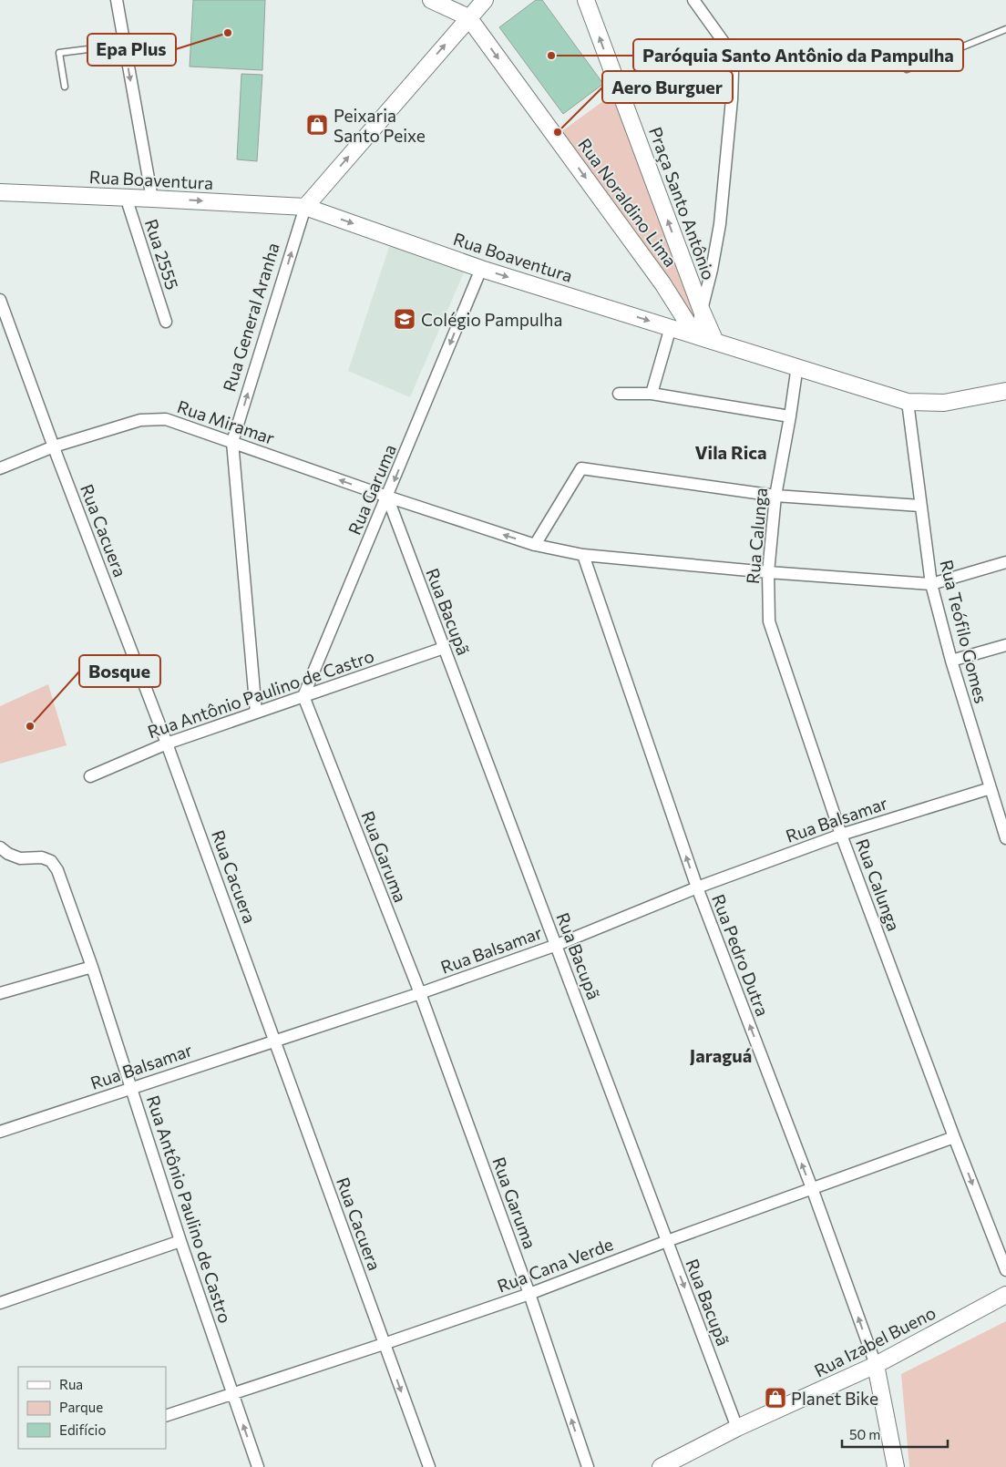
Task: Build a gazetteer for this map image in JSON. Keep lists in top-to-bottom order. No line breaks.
{"streets":{"street":["Rua Boaventura","Rua Noraldino Lima","Praça Santo Antônio","Rua 2555","Rua General Aranha","Rua Miramar","Rua Garuma","Rua Cacuera","Rua Calunga","Rua Bacupã","Rua Teófilo Gomes","Rua Antônio Paulino de Castro","Rua Balsamar","Rua Pedro Dutra","Rua Cana Verde","Rua Izabel Bueno"]},"crossings":[["Rua Boaventura","Rua Noraldino Lima"],["Rua Boaventura","Praça Santo Antônio"],["Rua Boaventura","Rua 2555"],["Rua Boaventura","Rua General Aranha"],["Rua Boaventura","Rua Garuma"],["Rua Boaventura","Rua Calunga"],["Rua Boaventura","Rua Teófilo Gomes"],["Rua Noraldino Lima","Rua General Aranha"],["Rua General Aranha","Rua Miramar"],["Rua General Aranha","Rua Antônio Paulino de Castro"],["Rua Miramar","Rua Garuma"],["Rua Miramar","Rua Cacuera"],["Rua Miramar","Rua Calunga"],["Rua Miramar","Rua Bacupã"],["Rua Miramar","Rua Teófilo Gomes"],["Rua Miramar","Rua Pedro Dutra"],["Rua Garuma","Rua Bacupã"],["Rua Garuma","Rua Antônio Paulino de Castro"],["Rua Garuma","Rua Balsamar"],["Rua Garuma","Rua Cana Verde"],["Rua Cacuera","Rua Antônio Paulino de Castro"],["Rua Cacuera","Rua Balsamar"],["Rua Cacuera","Rua Cana Verde"],["Rua Calunga","Rua Balsamar"],["Rua Calunga","Rua Cana Verde"],["Rua Bacupã","Rua Antônio Paulino de Castro"],["Rua Bacupã","Rua Balsamar"],["Rua Bacupã","Rua Cana Verde"],["Rua Bacupã","Rua Izabel Bueno"],["Rua Teófilo Gomes","Rua Balsamar"],["Rua Antônio Paulino de Castro","Rua Balsamar"],["Rua Antônio Paulino de Castro","Rua Cana Verde"],["Rua Balsamar","Rua Pedro Dutra"],["Rua Pedro Dutra","Rua Cana Verde"],["Rua Pedro Dutra","Rua Izabel Bueno"]],"one_way":["Rua Boaventura","Rua Noraldino Lima","Rua General Aranha","Rua Pedro Dutra"],"districts":["Vila Rica","Jaraguá"],"places":{"other":["Epa Plus","Paróquia Santo Antônio da Pampulha","Aero Burguer","Bosque"],"shop":["Peixaria Santo Peixe","Planet Bike"],"school or university":["Colégio Pampulha"]},"legend":["Rua","Parque","Edifício"],"scale_bar":"50 m"}
